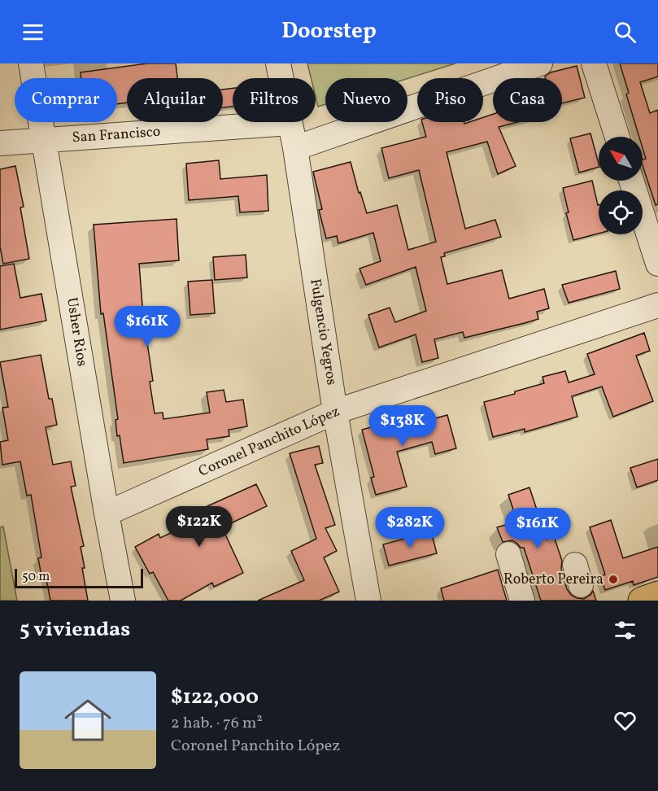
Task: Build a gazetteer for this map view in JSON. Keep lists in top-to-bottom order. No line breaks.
{"streets":{"street":["San Francisco","Usher Rios","Fulgencio Yegros","Coronel Panchito López"]},"crossings":[["San Francisco","Usher Rios"],["San Francisco","Fulgencio Yegros"],["Usher Rios","Coronel Panchito López"],["Fulgencio Yegros","Coronel Panchito López"]],"places":["Roberto Pereira"],"scale_bar":"50 m","north":"top left","page":{"header":"Doorstep","chip":["Comprar","Alquilar","Filtros","Nuevo","Piso","Casa"],"price":["$161K","$138K","$122K","$282K","$161K"],"scale":"50 m","heading":"5 viviendas","list":[{"name":"$122,000","note":"2 hab. · 76 m² · Coronel Panchito López"}]}}
